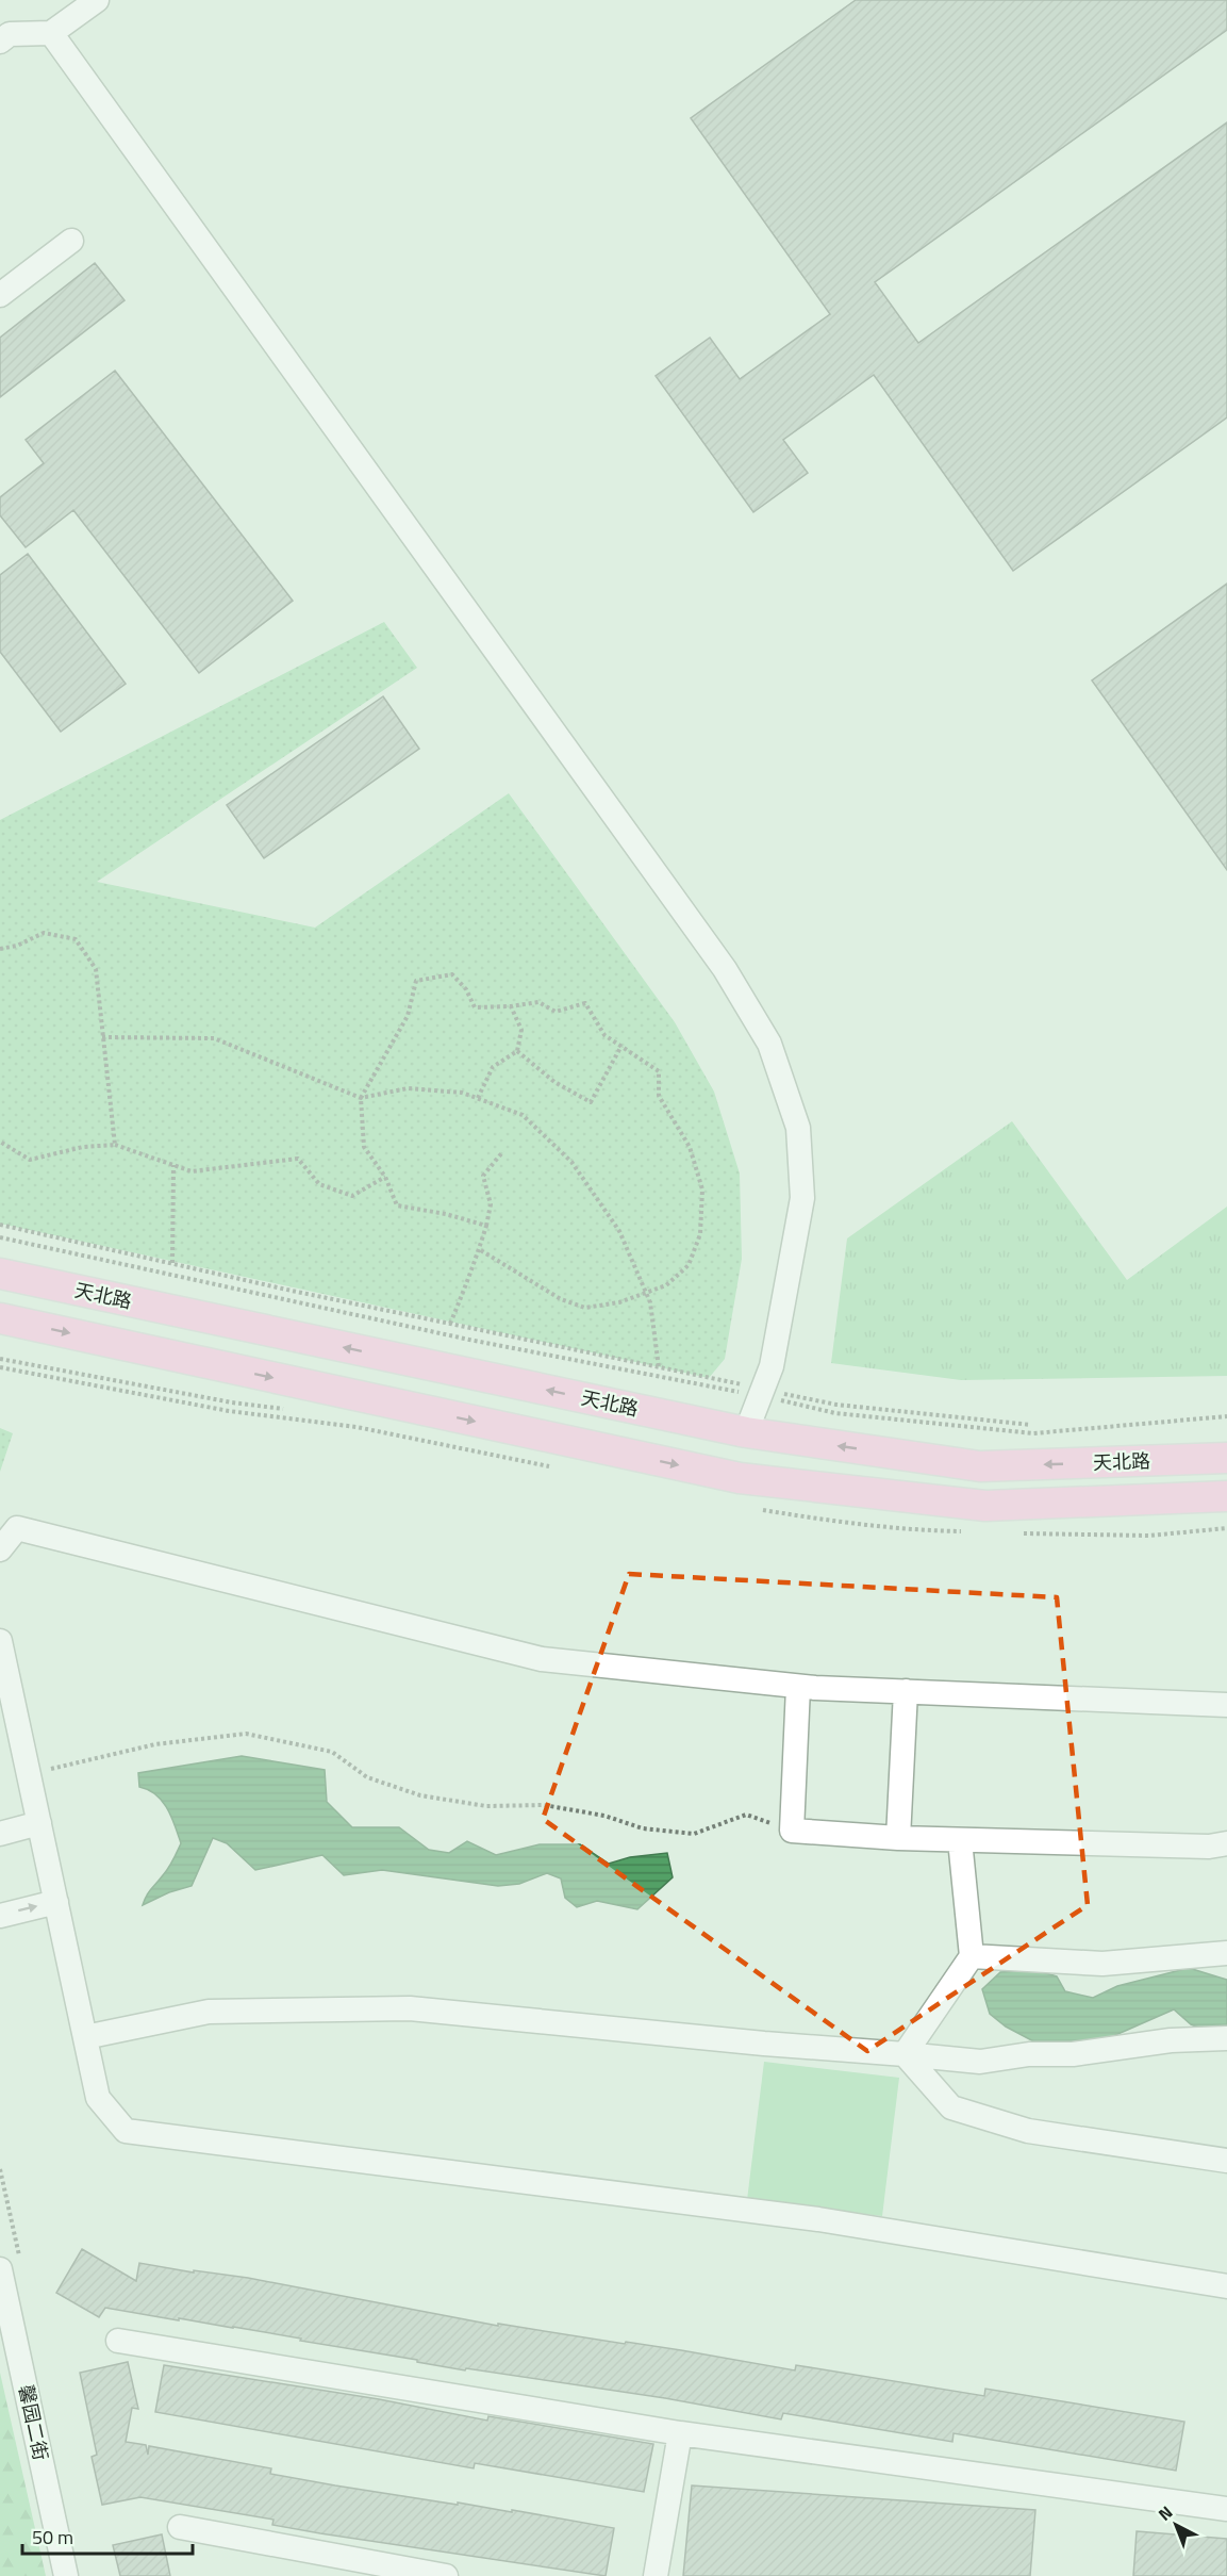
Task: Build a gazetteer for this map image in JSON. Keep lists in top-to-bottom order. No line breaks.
{"streets":{"main road":["天北路"],"street":["馨园二街"]},"scale_bar":"50 m","north":"top left"}
